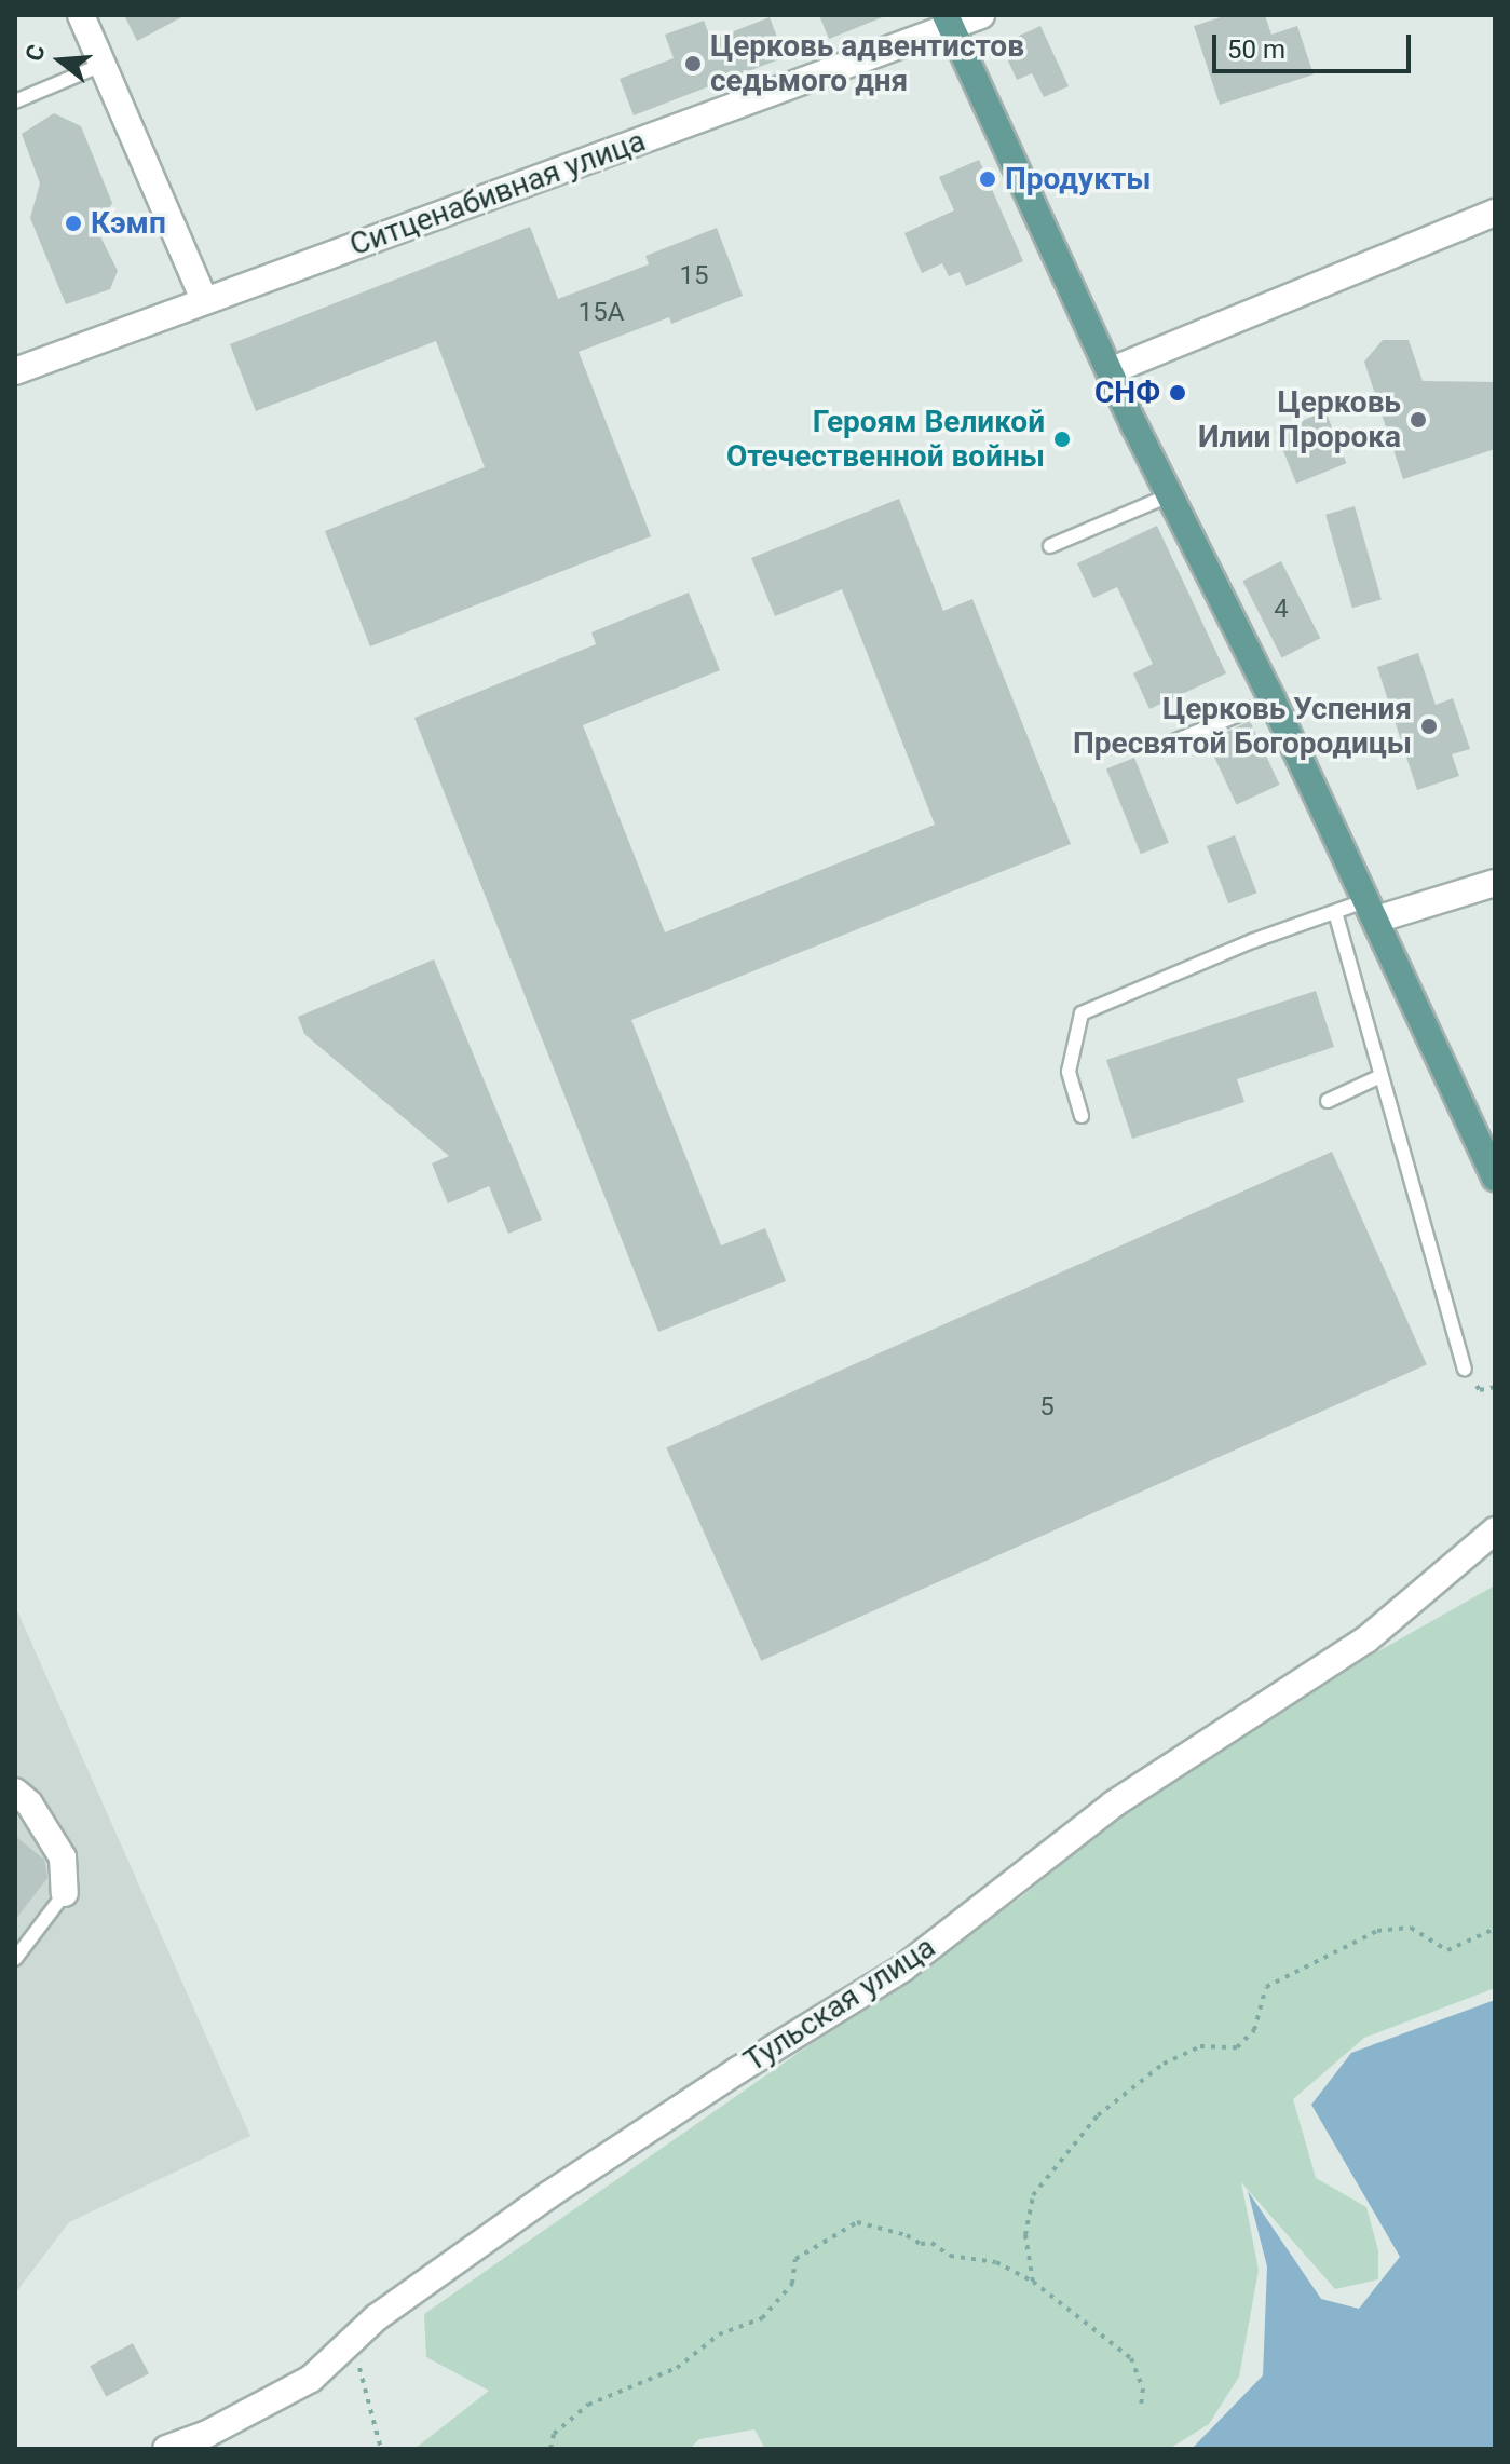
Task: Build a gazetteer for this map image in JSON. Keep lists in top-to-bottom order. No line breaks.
{"streets":{"street":["Ситценабивная улица","Тульская улица"]},"places":["Церковь адвентистов седьмого дня","Продукты","Кэмп","СНФ","Церковь Илии Пророка","Героям Великой Отечественной войны","Церковь Успения Пресвятой Богородицы"],"house_numbers":["15","15А","4","5"],"scale_bar":"50 m","north":"left"}
